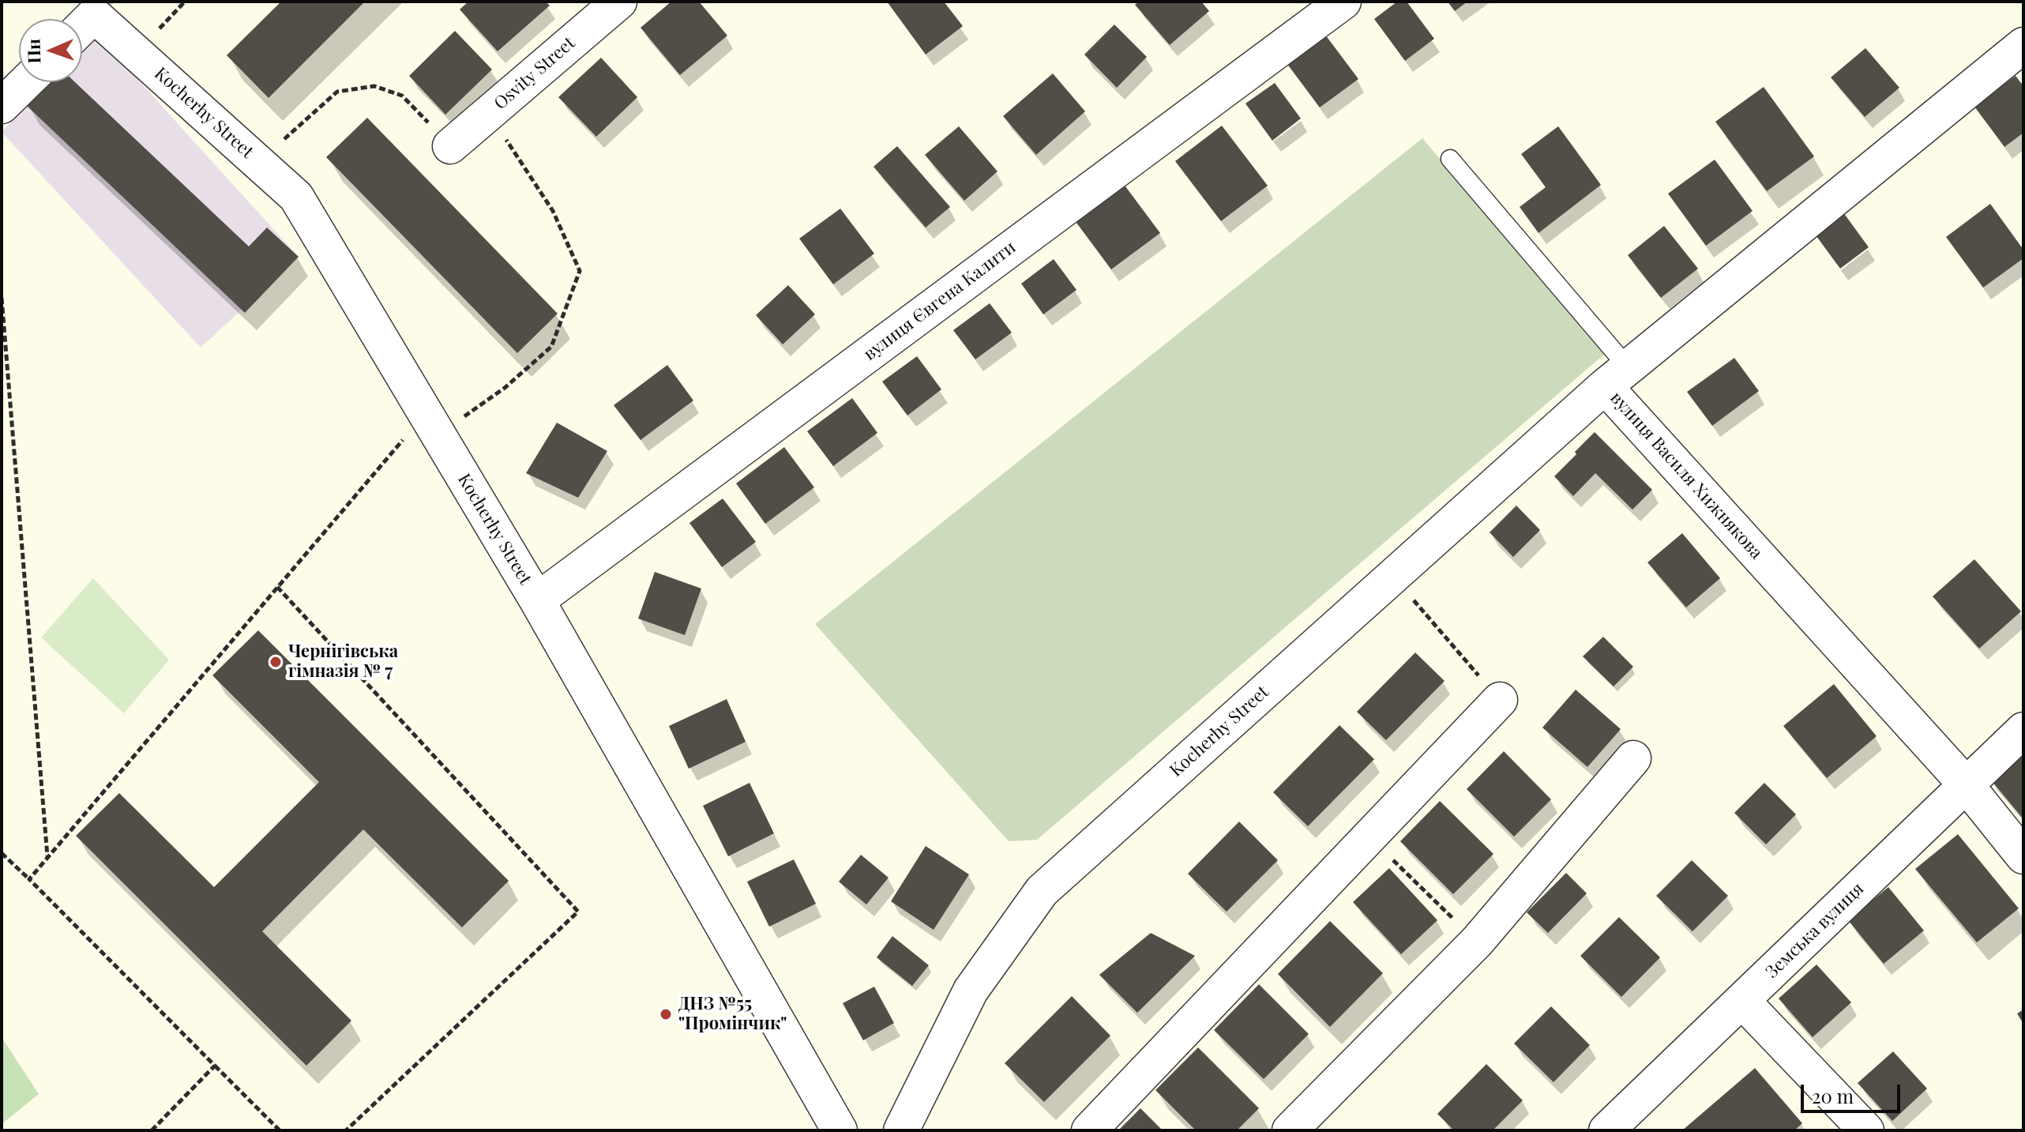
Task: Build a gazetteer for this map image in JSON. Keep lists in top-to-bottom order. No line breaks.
{"streets":{"street":["Osvity Street","Kocherhy Street","вулиця Євгена Калити","вулиця Василя Хижнякова","Земська вулиця"]},"crossings":[["Kocherhy Street","вулиця Євгена Калити"],["Kocherhy Street","вулиця Василя Хижнякова"],["вулиця Василя Хижнякова","Земська вулиця"]],"places":["Чернігівська гімназія № 7","ДНЗ №55 \"Промінчик\""],"scale_bar":"20 m","north":"left"}
